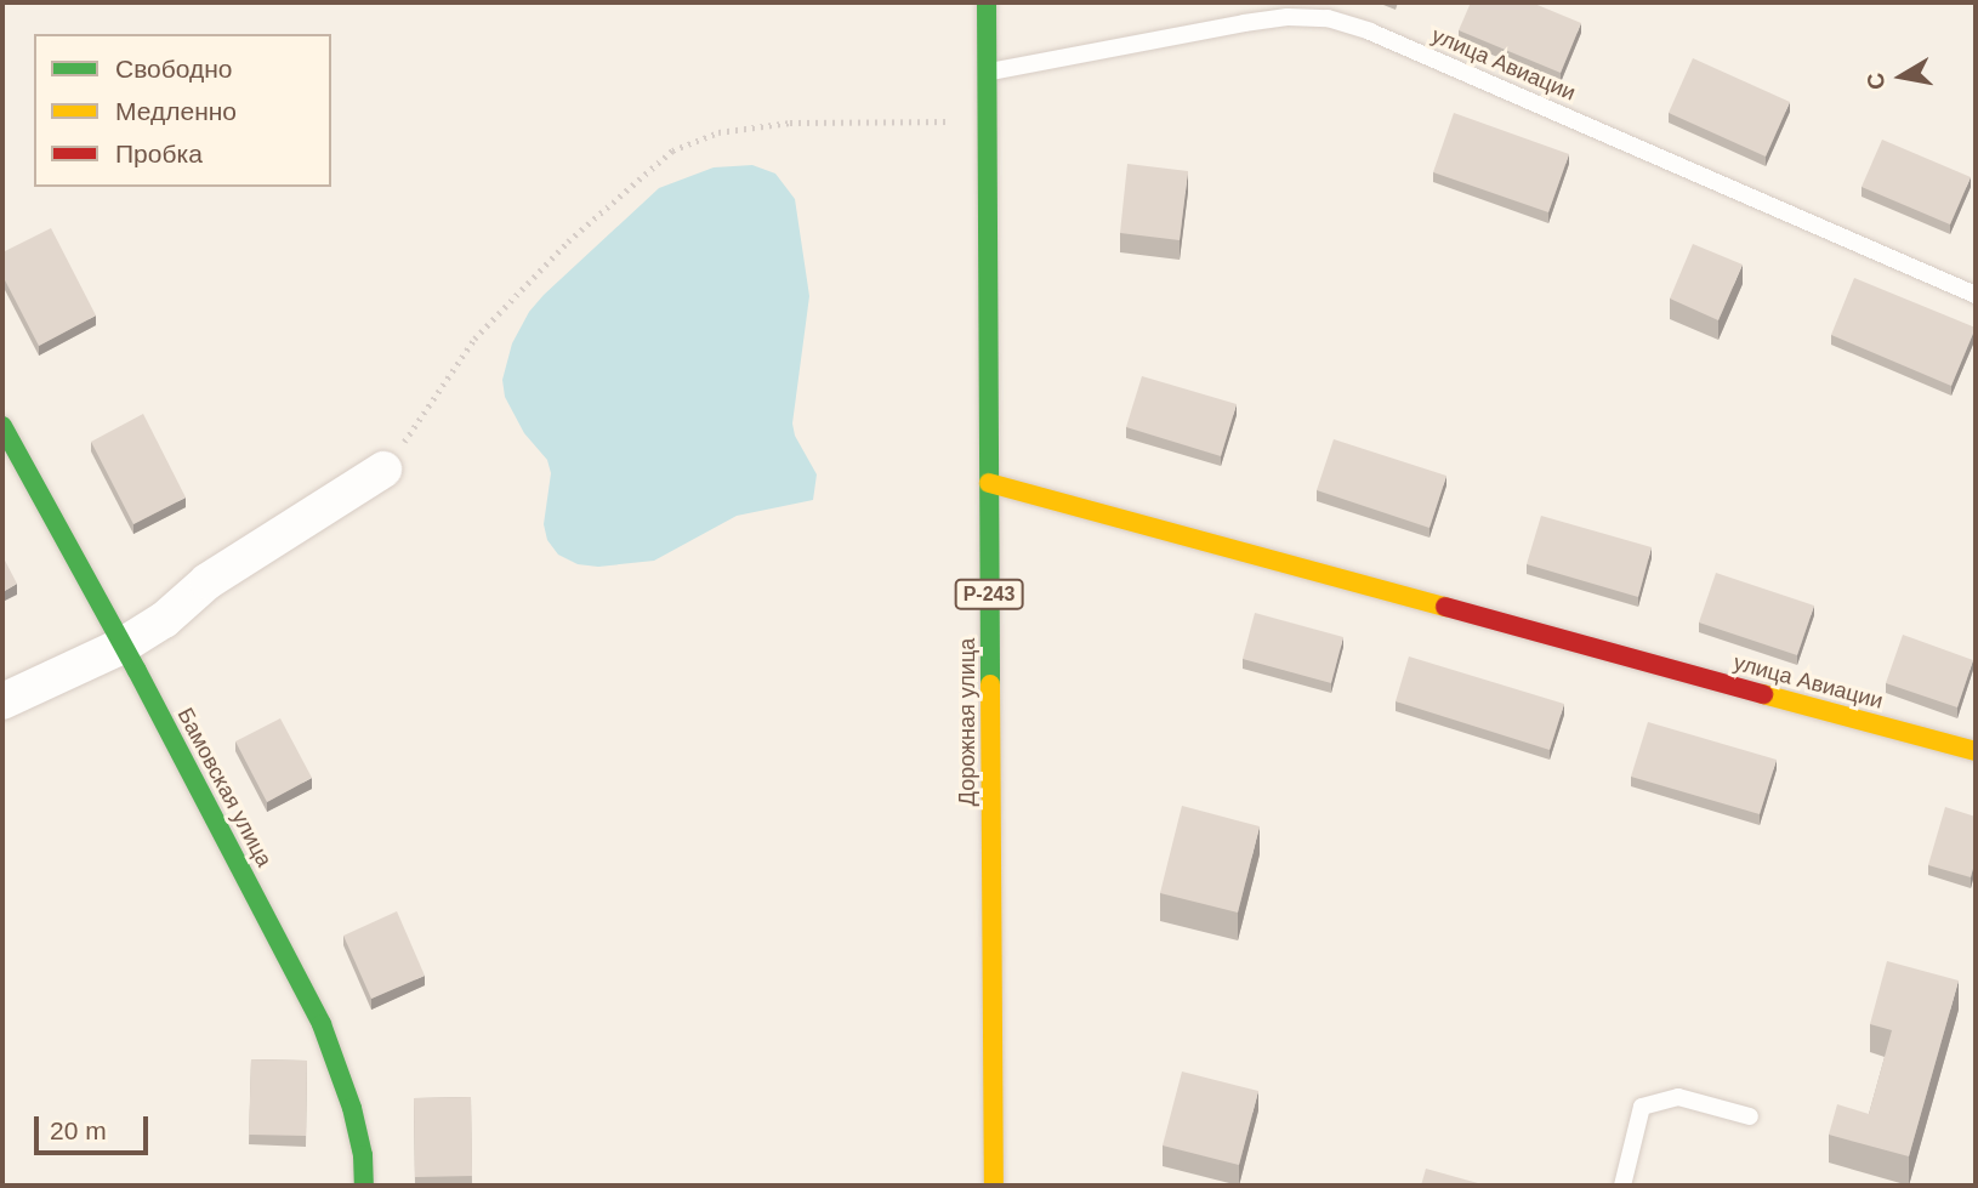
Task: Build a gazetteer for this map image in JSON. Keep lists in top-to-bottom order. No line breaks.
{"streets":{"main road":["улица Авиации","Р-243","Дорожная улица","Бамовская улица"]},"crossings":[["улица Авиации","Дорожная улица"]],"legend":["Свободно","Медленно","Пробка"],"scale_bar":"20 m","north":"left"}
